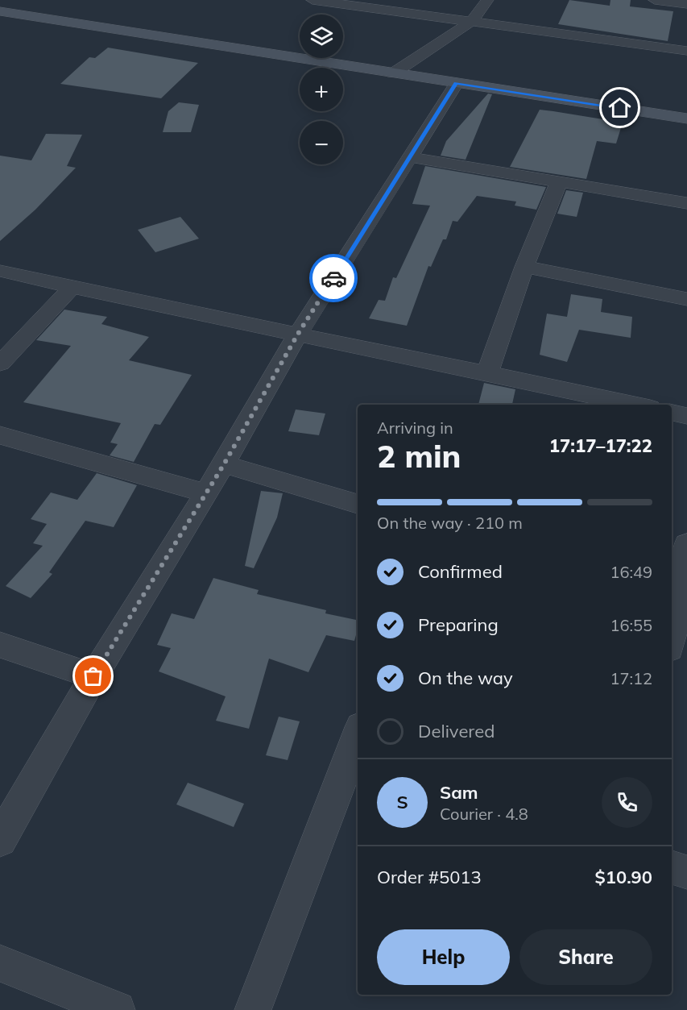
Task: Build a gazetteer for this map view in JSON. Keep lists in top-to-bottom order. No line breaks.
{"page":{"map_buttons":["+","−"],"heading":["2 min","Arriving in","17:17–17:22"],"panel":["Sam","Courier · 4.8","Order #5013","$10.90"],"bar":"On the way · 210 m","list":[["Confirmed","16:49"],["Preparing","16:55"],["On the way","17:12"],"Delivered"],"round":"S","buttons":["Help","Share"]}}
